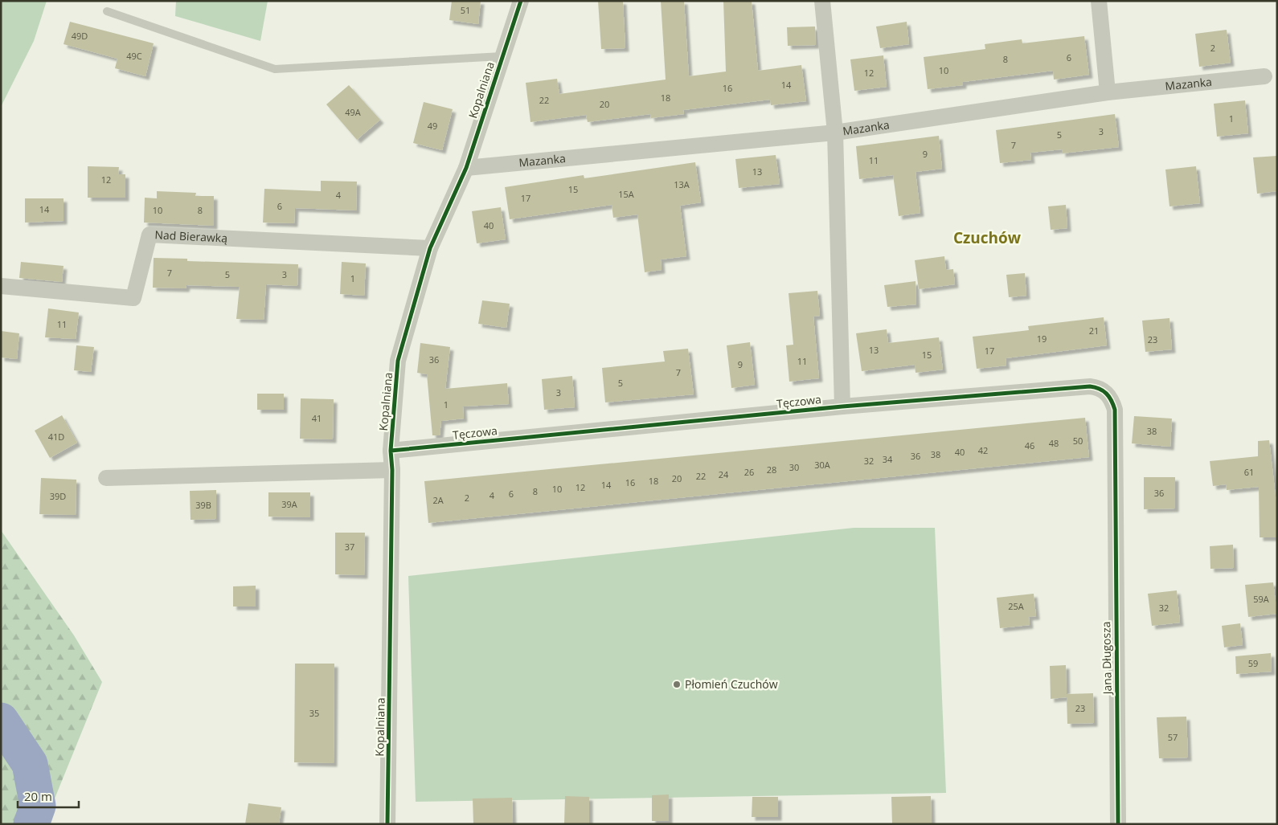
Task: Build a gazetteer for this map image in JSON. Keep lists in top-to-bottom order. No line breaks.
{"streets":{"street":["Mazanka","Kopalniana","Nad Bierawką","Tęczowa","Jana Długosza"]},"crossings":[["Mazanka","Kopalniana"],["Kopalniana","Nad Bierawką"],["Kopalniana","Tęczowa"],["Tęczowa","Jana Długosza"]],"districts":["Czuchów"],"places":["Płomień Czuchów"],"house_numbers":["51","49D","2","49C","6","8","10","12","14","16","18","22","20","49A","1","49","3","5","7","9","11","13","12","13A","15","15A","4","17","6","14","10","8","40","7","5","3","1","11","21","19","23","13","17","15","36","11","9","7","5","3","1","41","38","41D","50","48","46","42","40","38","36","34","32","30A","30","28","26","61","24","22","20","18","16","14","12","10","8","36","6","4","39D","2","2A","39A","39B","37","59A","25A","32","59","23","35","57"],"scale_bar":"20 m"}
